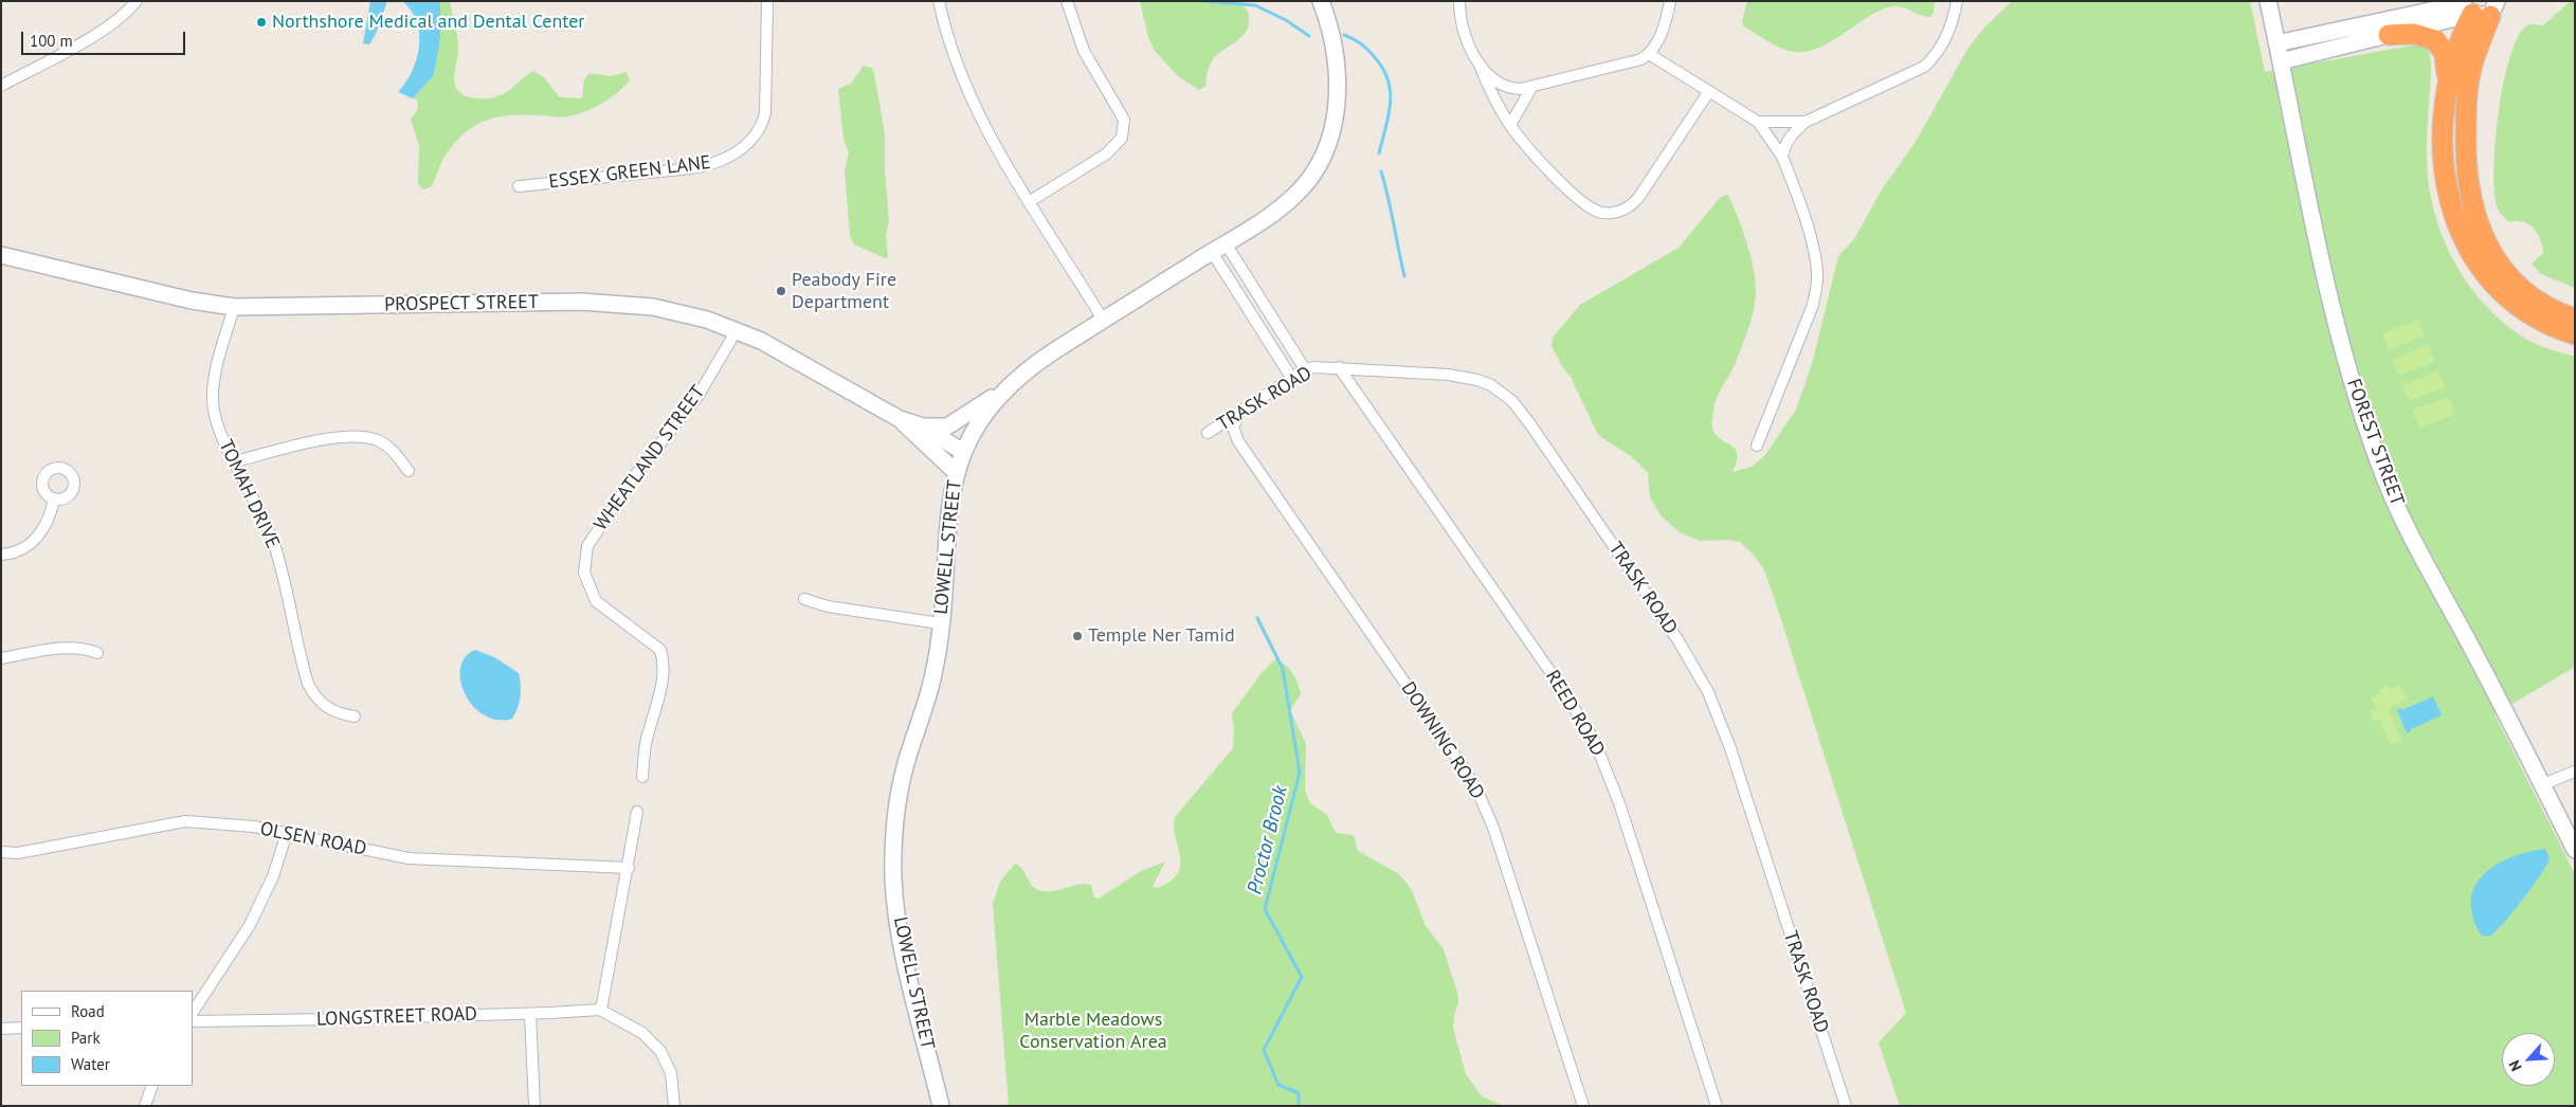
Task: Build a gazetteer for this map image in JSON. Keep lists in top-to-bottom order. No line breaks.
{"streets":{"street":["ESSEX GREEN LANE","PROSPECT STREET","TRASK ROAD","FOREST STREET","WHEATLAND STREET","TOMAH DRIVE","LOWELL STREET","REED ROAD","DOWNING ROAD","OLSEN ROAD","LONGSTREET ROAD"]},"crossings":[["PROSPECT STREET","WHEATLAND STREET"],["PROSPECT STREET","TOMAH DRIVE"],["PROSPECT STREET","LOWELL STREET"],["TRASK ROAD","REED ROAD"],["TRASK ROAD","DOWNING ROAD"]],"water":["Proctor Brook"],"parks":["Marble Meadows Conservation Area"],"places":["Northshore Medical and Dental Center","Peabody Fire Department","Temple Ner Tamid"],"legend":["Road","Park","Water"],"scale_bar":"100 m","north":"bottom left"}
